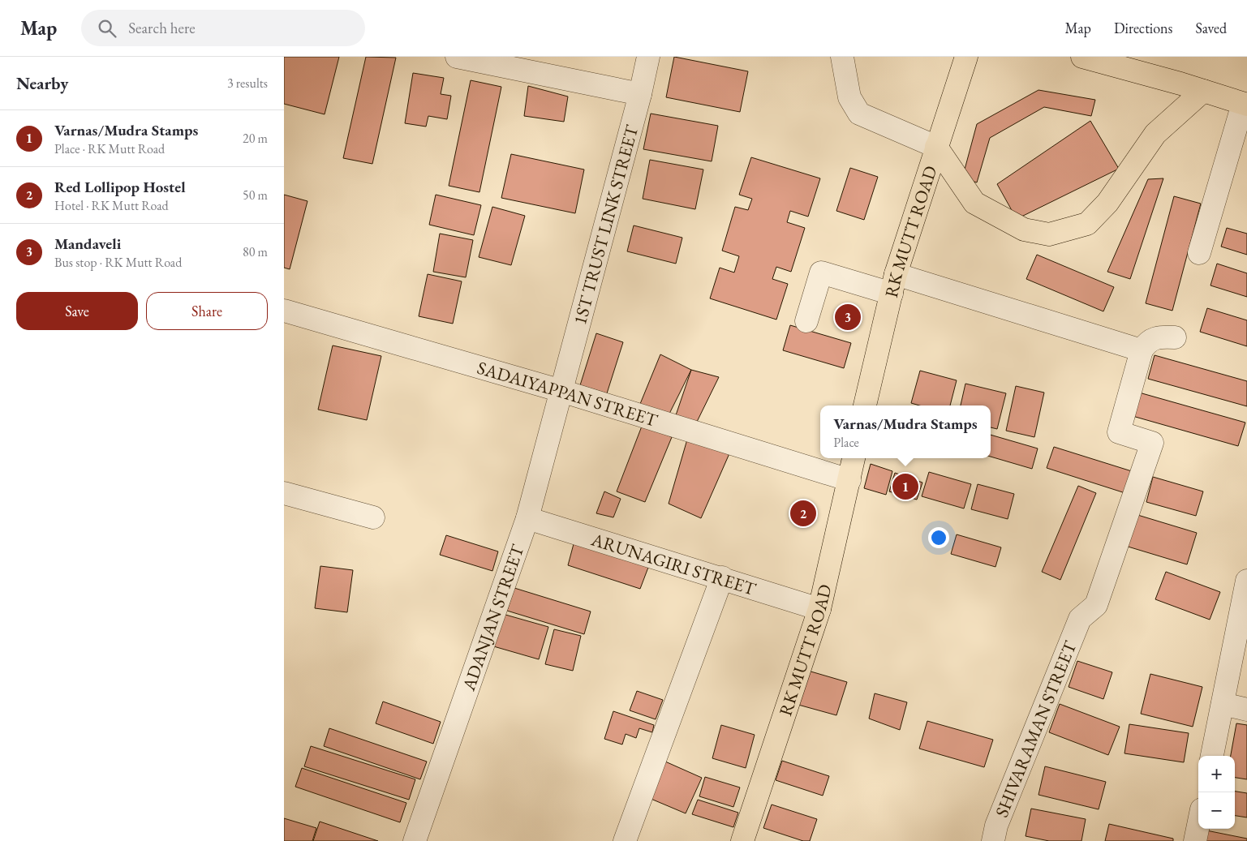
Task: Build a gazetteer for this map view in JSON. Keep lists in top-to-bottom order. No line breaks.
{"streets":{"main road":["RK MUTT ROAD"],"street":["1ST TRUST LINK STREET","SADAIYAPPAN STREET","ARUNAGIRI STREET","ADANJAN STREET","SHIVARAMAN STREET"]},"crossings":[["1ST TRUST LINK STREET","SADAIYAPPAN STREET"],["1ST TRUST LINK STREET","ADANJAN STREET"],["RK MUTT ROAD","SADAIYAPPAN STREET"],["RK MUTT ROAD","ARUNAGIRI STREET"],["SADAIYAPPAN STREET","ADANJAN STREET"],["ARUNAGIRI STREET","ADANJAN STREET"]],"page":{"header":"Map","search":"Search here","nav":["Map","Directions","Saved"],"heading":["Nearby","3 results"],"list":[{"mark":"1","name":"Varnas/Mudra Stamps","note":"Place · RK Mutt Road","value":"20 m"},{"mark":"2","name":"Red Lollipop Hostel","note":"Hotel · RK Mutt Road","value":"50 m"},{"mark":"3","name":"Mandaveli","note":"Bus stop · RK Mutt Road","value":"80 m"}],"buttons":["Save","Share"],"pins":["3","1","2"],"popup":["Varnas/Mudra Stamps","Place"],"map_buttons":["+","−"]}}
